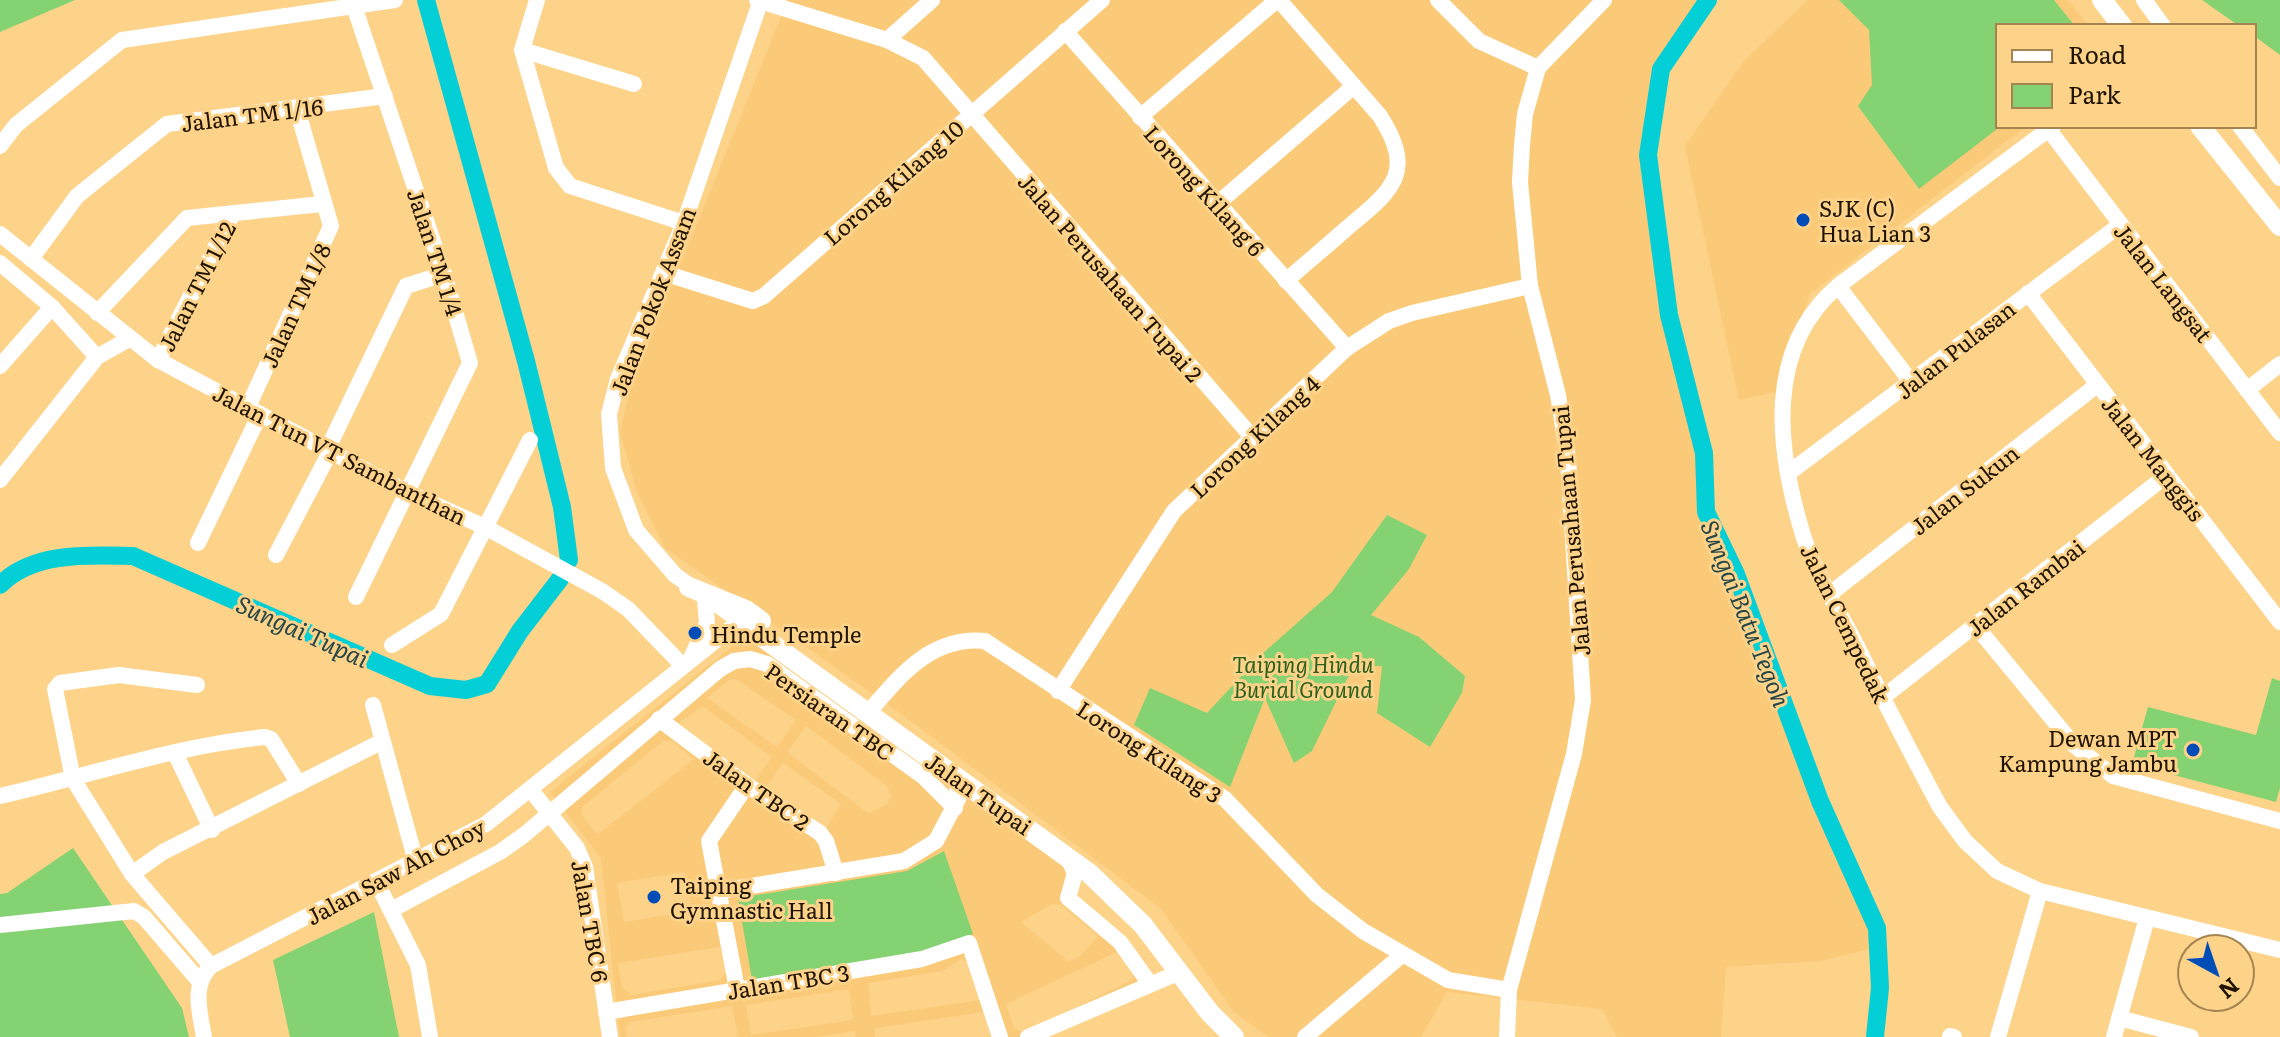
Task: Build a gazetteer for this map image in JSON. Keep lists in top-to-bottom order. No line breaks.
{"streets":{"main road":["Jalan Tupai"],"street":["Jalan TM 1/16","Lorong Kilang 10","Lorong Kilang 6","Jalan TM 1/4","Jalan Perusahaan Tupai 2","Jalan Langsat","Jalan TM 1/12","Jalan Pokok Assam","Jalan TM 1/8","Jalan Pulasan","Lorong Kilang 4","Jalan Tun VT Sambanthan","Jalan Manggis","Jalan Sukun","Jalan Perusahaan Tupai","Jalan Rambai","Jalan Cempedak","Persiaran TBC","Lorong Kilang 3","Jalan TBC 2","Jalan Saw Ah Choy","Jalan TBC 6","Jalan TBC 3"]},"crossings":[["Jalan TM 1/16","Jalan TM 1/4"],["Jalan TM 1/16","Jalan TM 1/8"],["Jalan TM 1/16","Jalan Tun VT Sambanthan"],["Lorong Kilang 10","Lorong Kilang 6"],["Lorong Kilang 10","Jalan Perusahaan Tupai 2"],["Lorong Kilang 10","Jalan Pokok Assam"],["Lorong Kilang 6","Lorong Kilang 4"],["Jalan TM 1/4","Jalan Tun VT Sambanthan"],["Jalan Perusahaan Tupai 2","Jalan Pokok Assam"],["Jalan Perusahaan Tupai 2","Lorong Kilang 4"],["Jalan Langsat","Jalan Pulasan"],["Jalan Langsat","Jalan Cempedak"],["Jalan TM 1/12","Jalan Tun VT Sambanthan"],["Jalan Pokok Assam","Jalan Tupai"],["Jalan TM 1/8","Jalan Tun VT Sambanthan"],["Jalan Pulasan","Jalan Manggis"],["Jalan Pulasan","Jalan Cempedak"],["Lorong Kilang 4","Jalan Perusahaan Tupai"],["Lorong Kilang 4","Lorong Kilang 3"],["Jalan Tun VT Sambanthan","Jalan Saw Ah Choy"],["Jalan Manggis","Jalan Sukun"],["Jalan Manggis","Jalan Rambai"],["Jalan Sukun","Jalan Cempedak"],["Jalan Perusahaan Tupai","Lorong Kilang 3"],["Jalan Rambai","Jalan Cempedak"],["Persiaran TBC","Jalan TBC 2"],["Persiaran TBC","Jalan TBC 6"],["Lorong Kilang 3","Jalan Tupai"],["Jalan Tupai","Jalan Saw Ah Choy"],["Jalan Saw Ah Choy","Jalan TBC 6"],["Jalan TBC 6","Jalan TBC 3"]],"water":["Sungai Batu Tegoh","Sungai Tupai"],"parks":["Taiping Hindu Burial Ground"],"places":["SJK (C) Hua Lian 3","Hindu Temple","Dewan MPT Kampung Jambu","Taiping Gymnastic Hall"],"legend":["Road","Park"],"north":"bottom right"}
